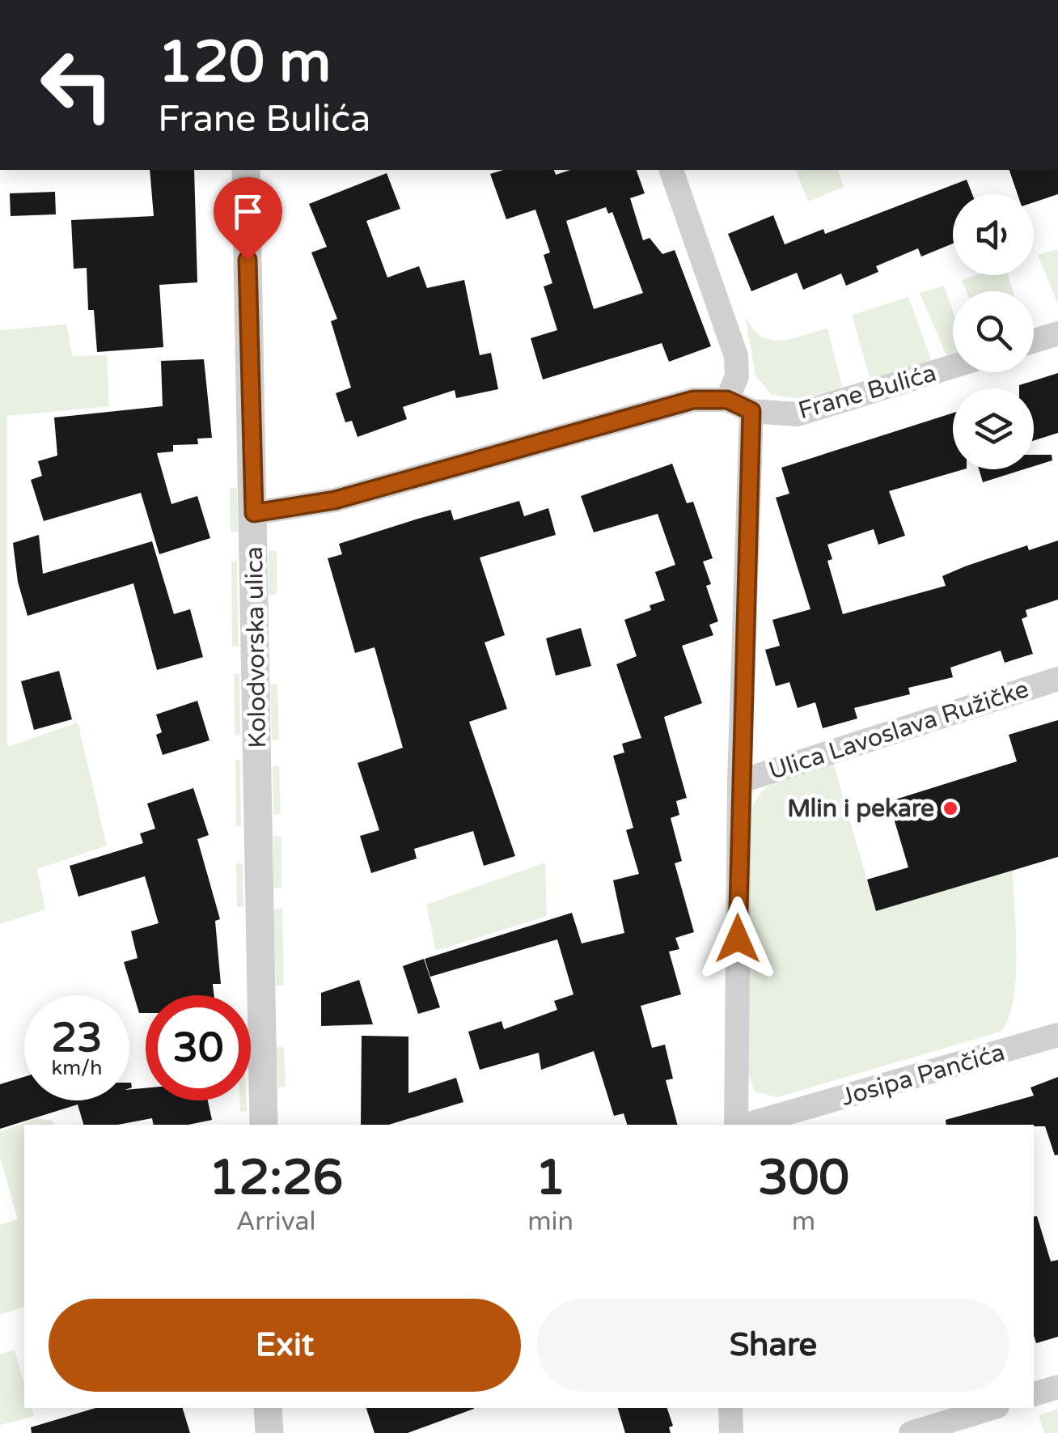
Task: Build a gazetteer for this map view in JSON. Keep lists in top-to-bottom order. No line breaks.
{"streets":{"street":["Frane Bulića","Kolodvorska ulica","Ulica Lavoslava Ružičke","Josipa Pančića"]},"places":["Mlin i pekare"],"page":{"turn":["120 m","Frane Bulića"],"speed":"23 km/h","limit":"30","eta":["12:26","Arrival","1","min","300","m"],"buttons":["Exit","Share"]}}
